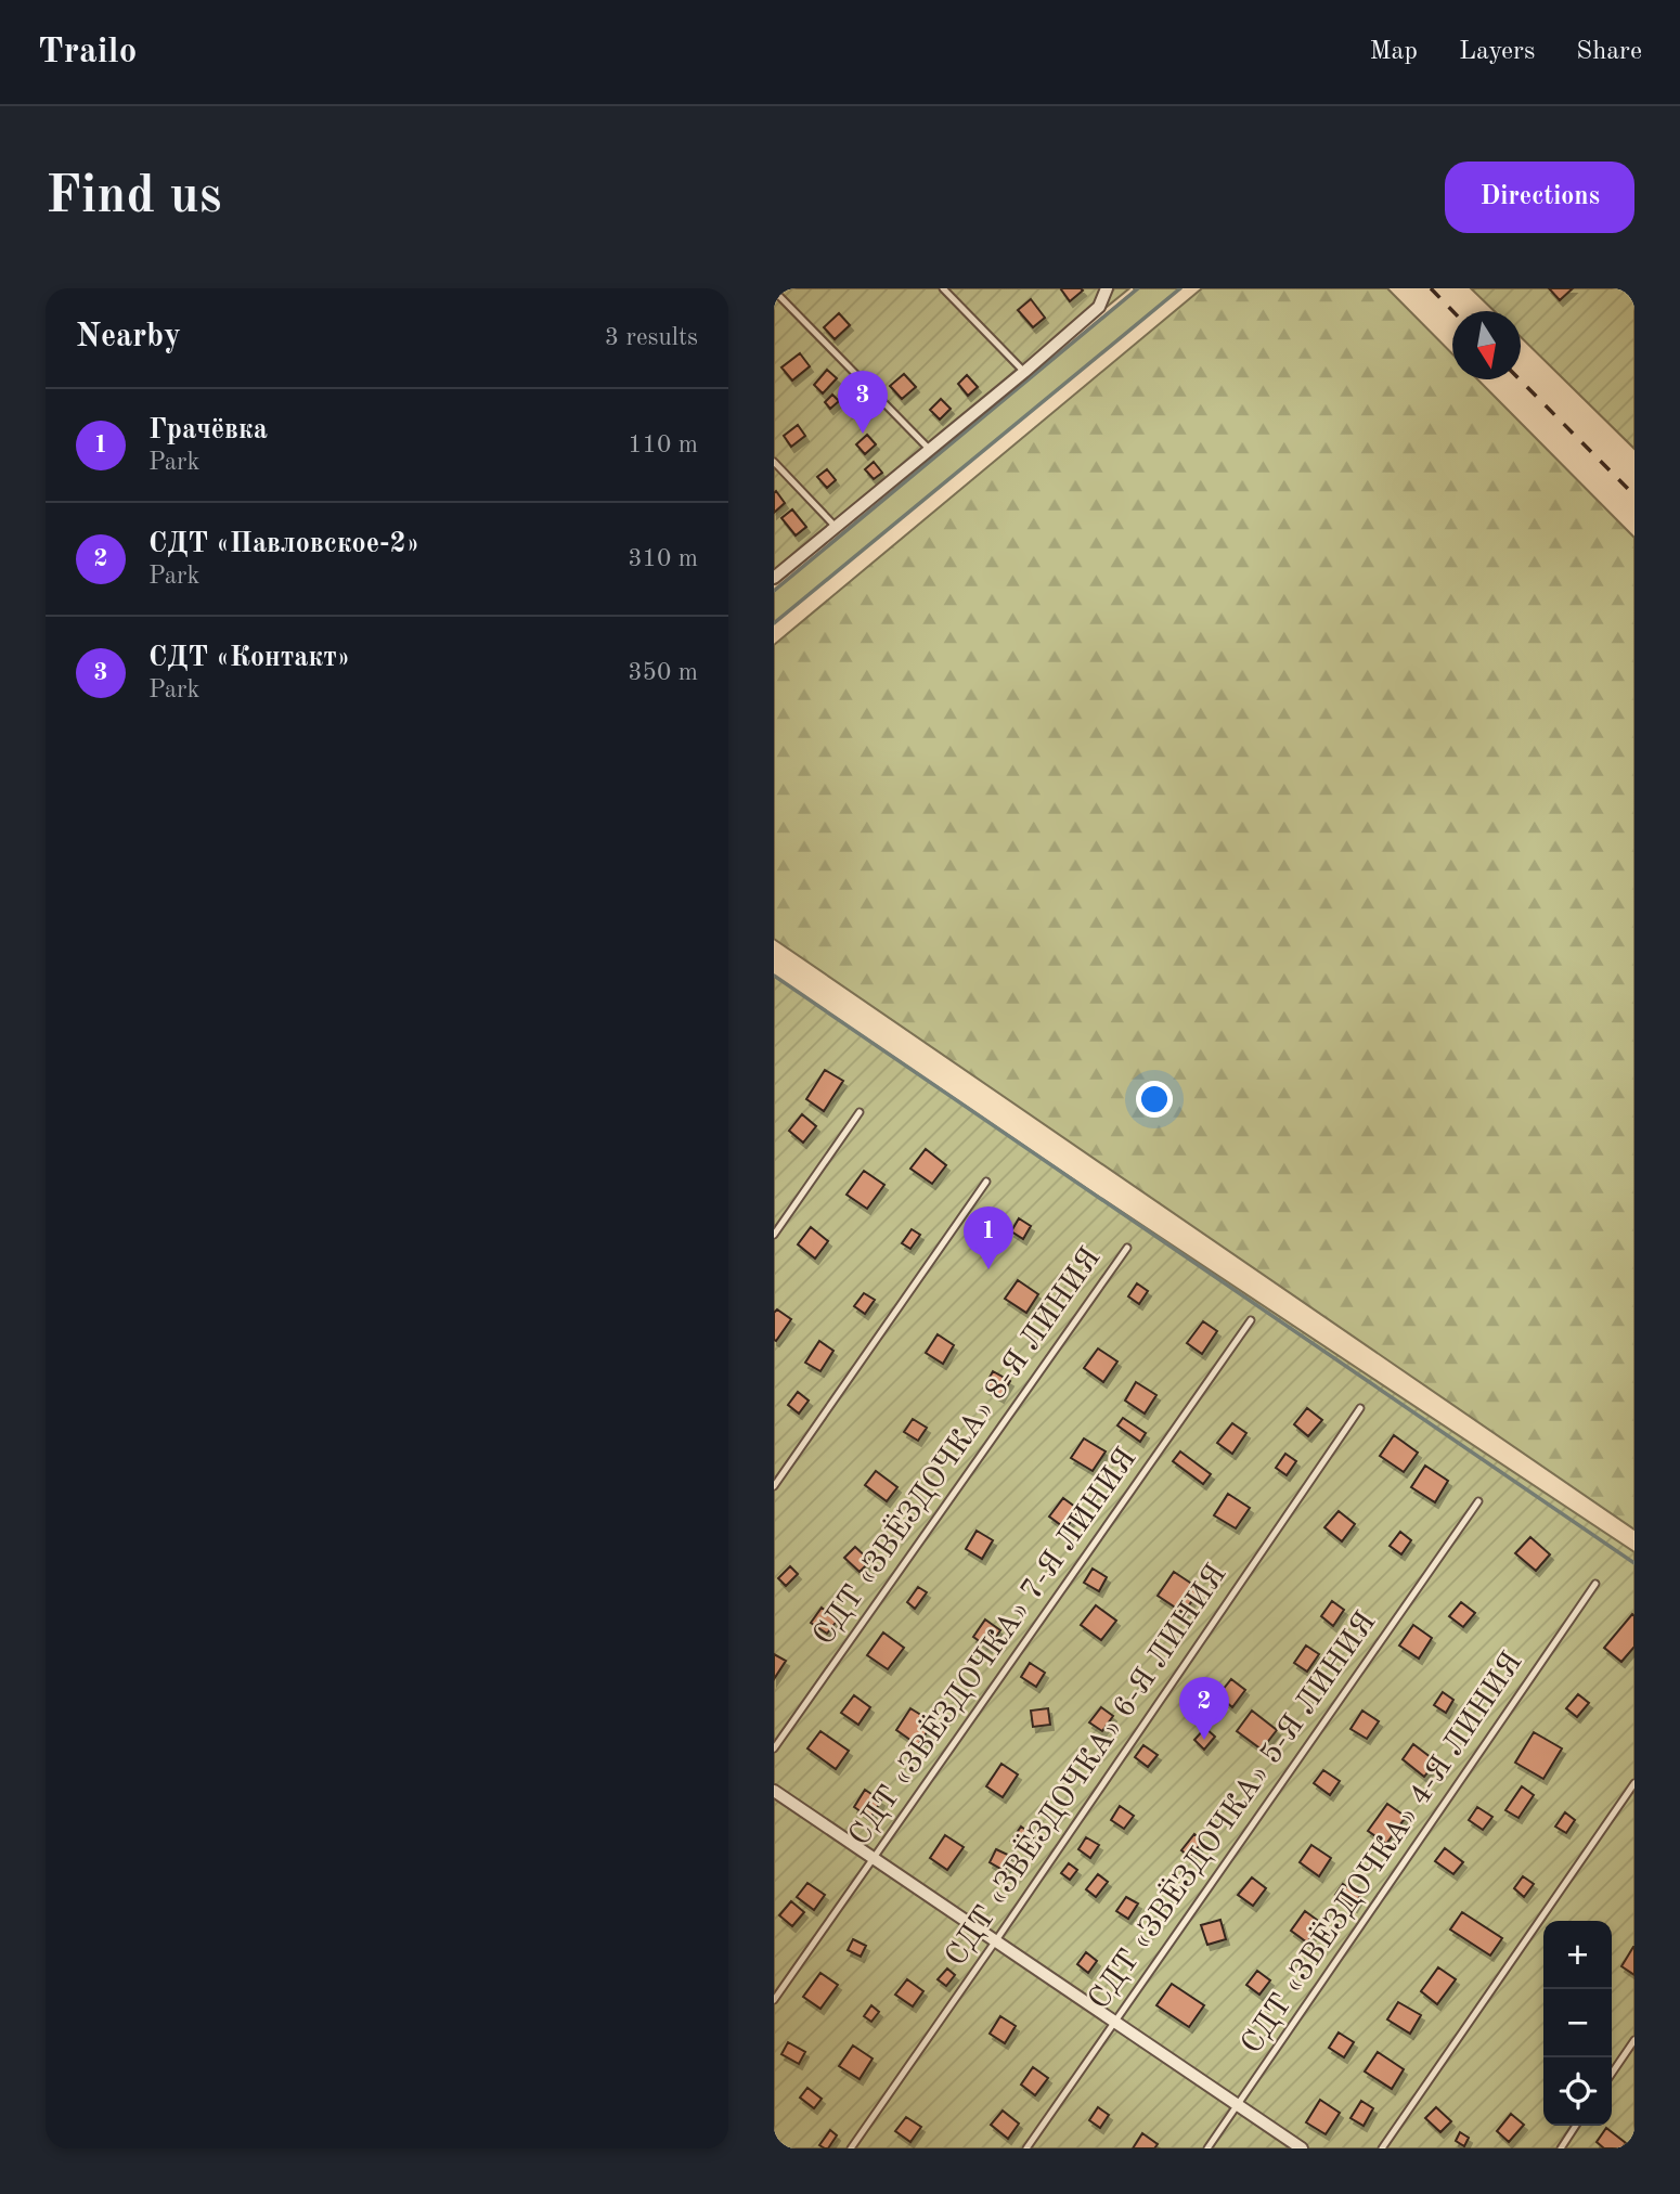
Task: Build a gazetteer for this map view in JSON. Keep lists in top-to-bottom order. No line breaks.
{"streets":{"lane":["СДТ «ЗВЁЗДОЧКА» 8-Я ЛИНИЯ","СДТ «ЗВЁЗДОЧКА» 7-Я ЛИНИЯ","СДТ «ЗВЁЗДОЧКА» 6-Я ЛИНИЯ","СДТ «ЗВЁЗДОЧКА» 5-Я ЛИНИЯ","СДТ «ЗВЁЗДОЧКА» 4-Я ЛИНИЯ"]},"north":"bottom","page":{"header":"Trailo","nav":["Map","Layers","Share"],"buttons":"Directions","title":"Find us","heading":["Nearby","3 results"],"pins":["3","1","2"],"list":[{"mark":"1","name":"Грачёвка","note":"Park","value":"110 m"},{"mark":"2","name":"СДТ «Павловское-2»","note":"Park","value":"310 m"},{"mark":"3","name":"СДТ «Контакт»","note":"Park","value":"350 m"}],"map_buttons":["+","−"]}}
